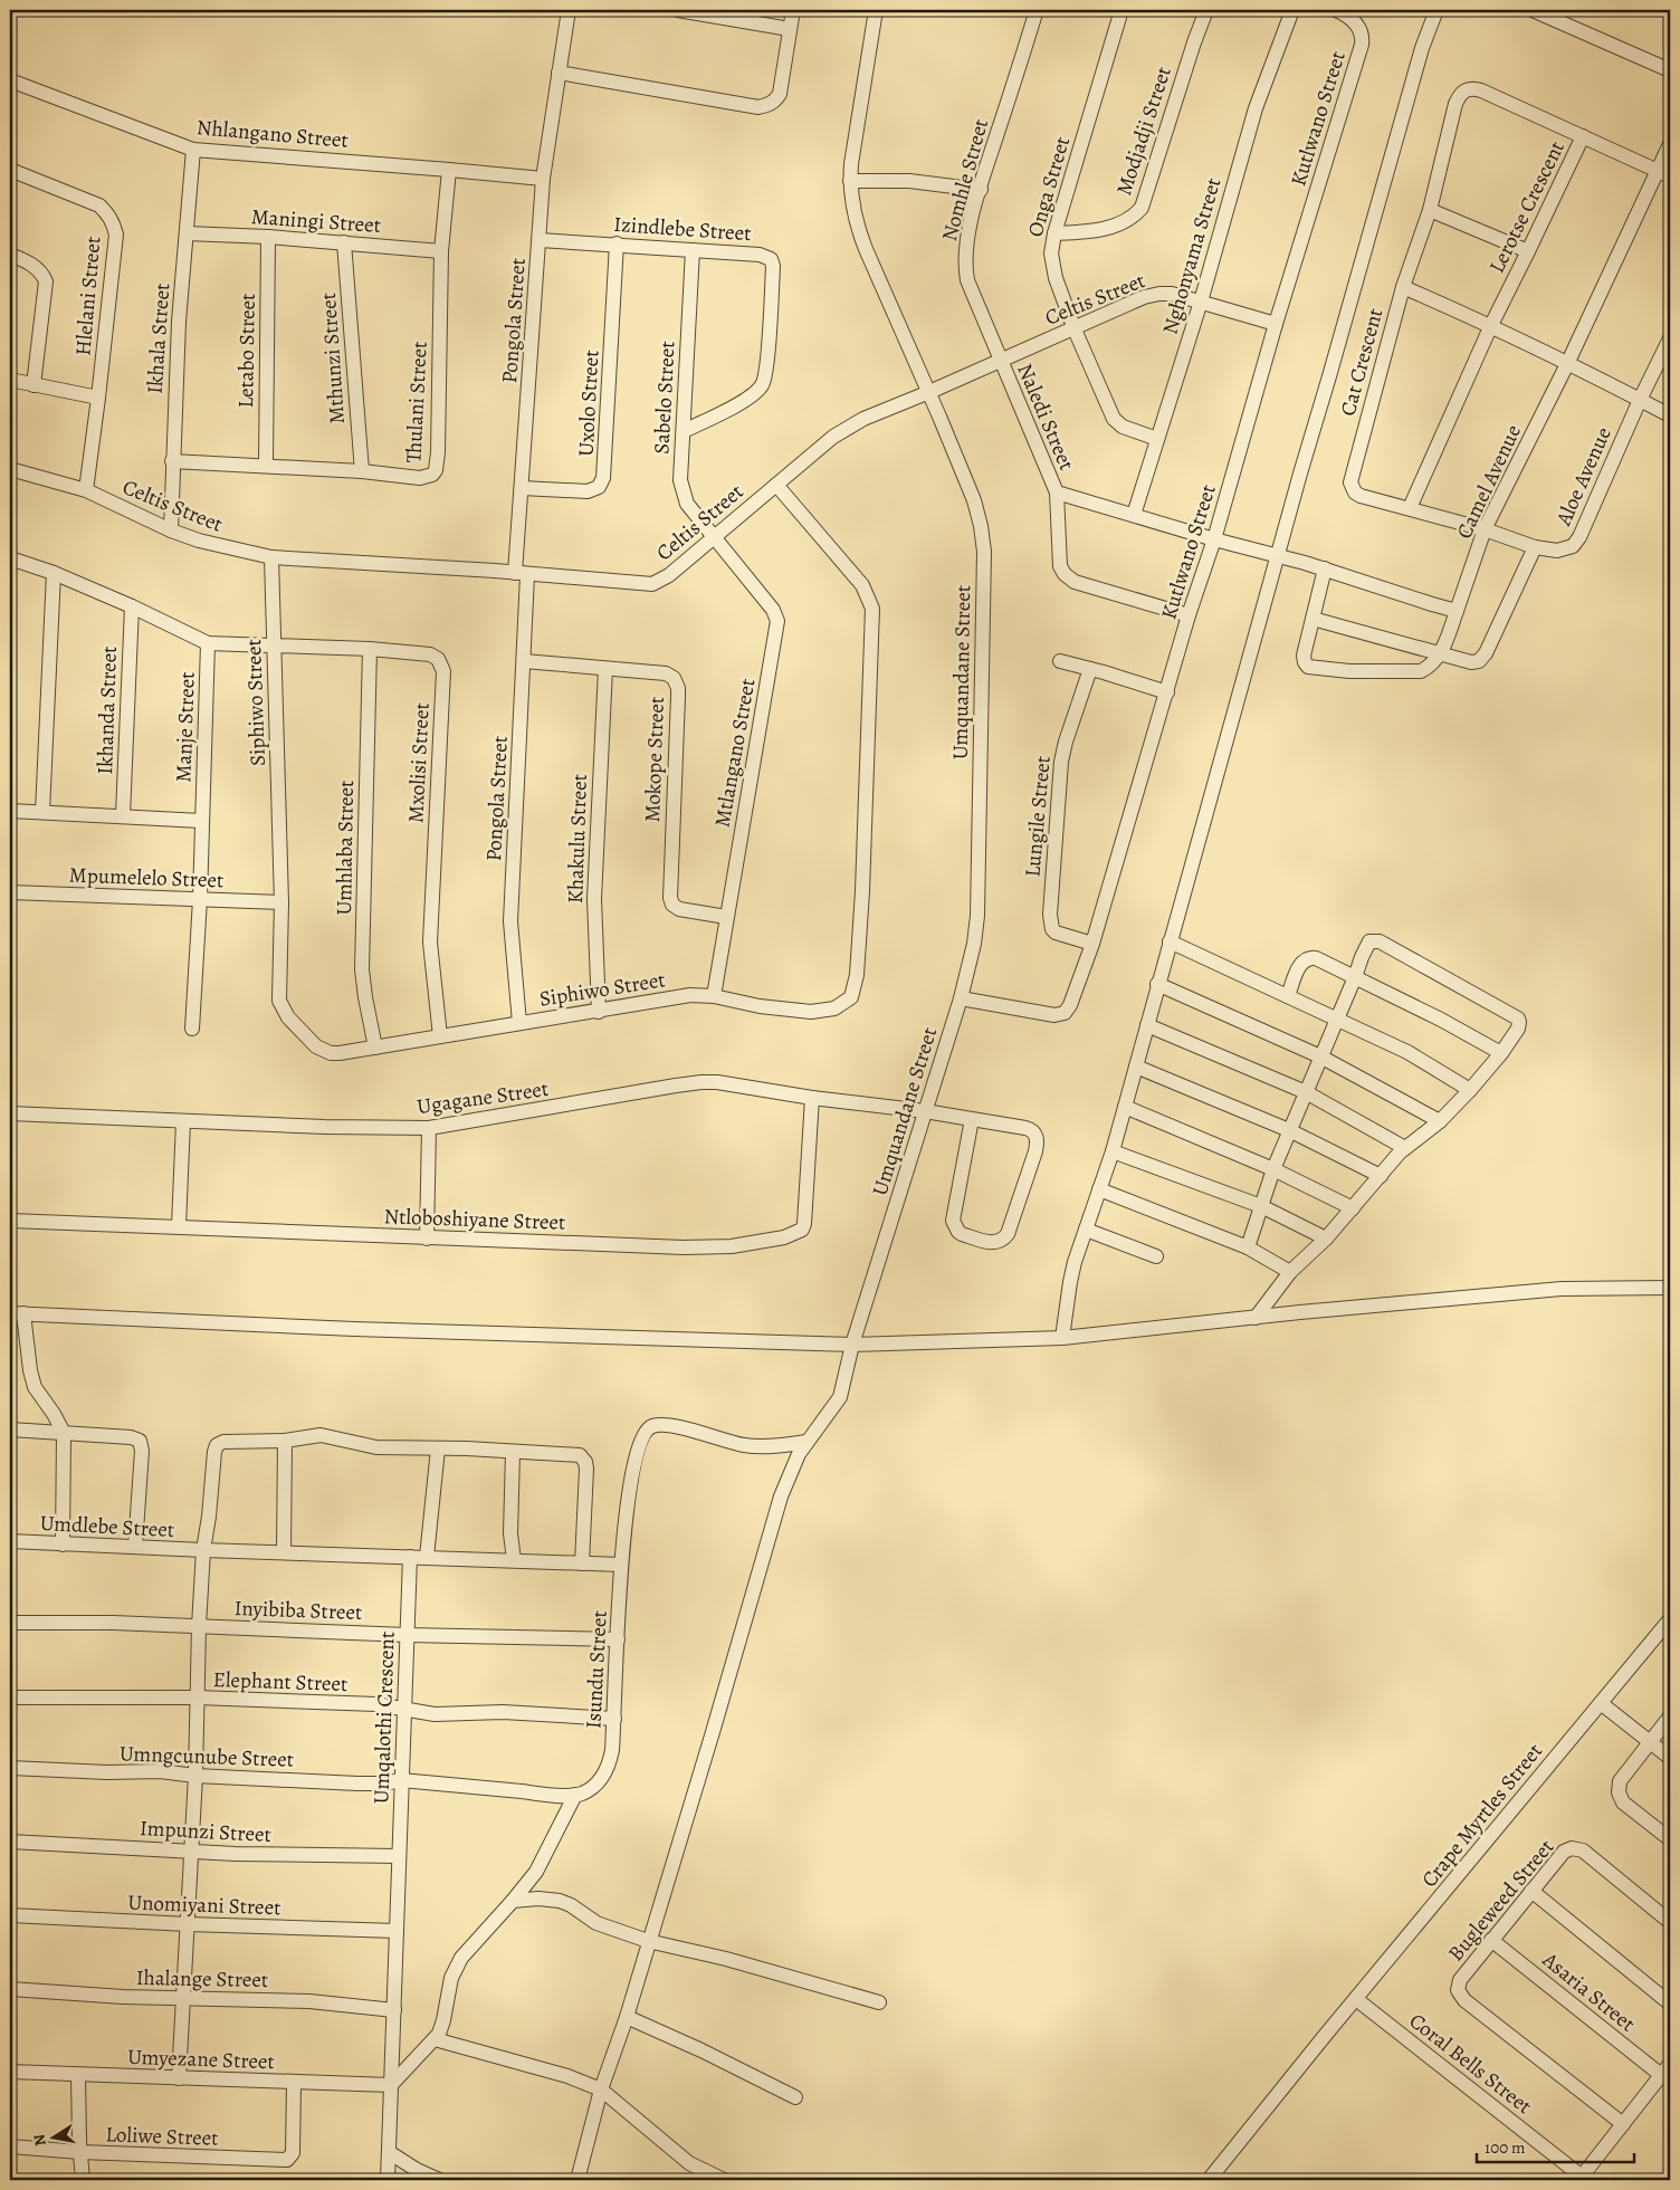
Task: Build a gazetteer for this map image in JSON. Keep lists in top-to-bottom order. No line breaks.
{"streets":{"street":["Kutlwano Street","Modjadji Street","Nhlangano Street","Nomhle Street","Onga Street","Lerotse Crescent","Maningi Street","Izindlebe Street","Nghonyama Street","Hlelani Street","Celtis Street","Pongola Street","Ikhala Street","Letabo Street","Mthunzi Street","Cat Crescent","Sabelo Street","Thulani Street","Uxolo Street","Naledi Street","Aloe Avenue","Camel Avenue","Umquandane Street","Siphiwo Street","Ikhanda Street","Manje Street","Mtlangano Street","Mokope Street","Mxolisi Street","Lungile Street","Khakulu Street","Umhlaba Street","Mpumelelo Street","Ugagane Street","Ntloboshiyane Street","Umdlebe Street","Inyibiba Street","Isundu Street","Elephant Street","Umqalothi Crescent","Umngcunube Street","Crape Myrtles Street","Impunzi Street","Bugleweed Street","Unomiyani Street","Ihalange Street","Asaria Street","Umyezane Street","Coral Bells Street","Loliwe Street"]},"crossings":[["Kutlwano Street","Celtis Street"],["Kutlwano Street","Naledi Street"],["Kutlwano Street","Umquandane Street"],["Kutlwano Street","Lungile Street"],["Modjadji Street","Onga Street"],["Nhlangano Street","Pongola Street"],["Nhlangano Street","Ikhala Street"],["Nhlangano Street","Thulani Street"],["Nomhle Street","Celtis Street"],["Nomhle Street","Naledi Street"],["Onga Street","Nghonyama Street"],["Onga Street","Celtis Street"],["Lerotse Crescent","Cat Crescent"],["Maningi Street","Ikhala Street"],["Maningi Street","Letabo Street"],["Maningi Street","Mthunzi Street"],["Maningi Street","Thulani Street"],["Izindlebe Street","Pongola Street"],["Izindlebe Street","Sabelo Street"],["Izindlebe Street","Uxolo Street"],["Nghonyama Street","Celtis Street"],["Nghonyama Street","Naledi Street"],["Hlelani Street","Celtis Street"],["Celtis Street","Pongola Street"],["Celtis Street","Ikhala Street"],["Celtis Street","Sabelo Street"],["Celtis Street","Naledi Street"],["Celtis Street","Umquandane Street"],["Celtis Street","Siphiwo Street"],["Celtis Street","Mtlangano Street"],["Pongola Street","Uxolo Street"],["Pongola Street","Siphiwo Street"],["Pongola Street","Mokope Street"],["Ikhala Street","Thulani Street"],["Letabo Street","Thulani Street"],["Mthunzi Street","Thulani Street"],["Cat Crescent","Aloe Avenue"],["Cat Crescent","Camel Avenue"],["Sabelo Street","Mtlangano Street"],["Aloe Avenue","Camel Avenue"],["Umquandane Street","Ugagane Street"],["Umquandane Street","Isundu Street"],["Siphiwo Street","Mtlangano Street"],["Siphiwo Street","Mxolisi Street"],["Siphiwo Street","Khakulu Street"],["Siphiwo Street","Umhlaba Street"],["Siphiwo Street","Mpumelelo Street"],["Ikhanda Street","Manje Street"],["Manje Street","Mxolisi Street"],["Manje Street","Mpumelelo Street"],["Mtlangano Street","Mokope Street"],["Mokope Street","Khakulu Street"],["Mxolisi Street","Umhlaba Street"],["Ugagane Street","Ntloboshiyane Street"],["Inyibiba Street","Isundu Street"],["Inyibiba Street","Umqalothi Crescent"],["Isundu Street","Elephant Street"],["Elephant Street","Umqalothi Crescent"],["Umqalothi Crescent","Umngcunube Street"],["Umqalothi Crescent","Impunzi Street"],["Umqalothi Crescent","Unomiyani Street"],["Umqalothi Crescent","Ihalange Street"],["Umqalothi Crescent","Umyezane Street"],["Crape Myrtles Street","Coral Bells Street"],["Bugleweed Street","Asaria Street"],["Umyezane Street","Loliwe Street"]],"scale_bar":"100 m","north":"left"}
